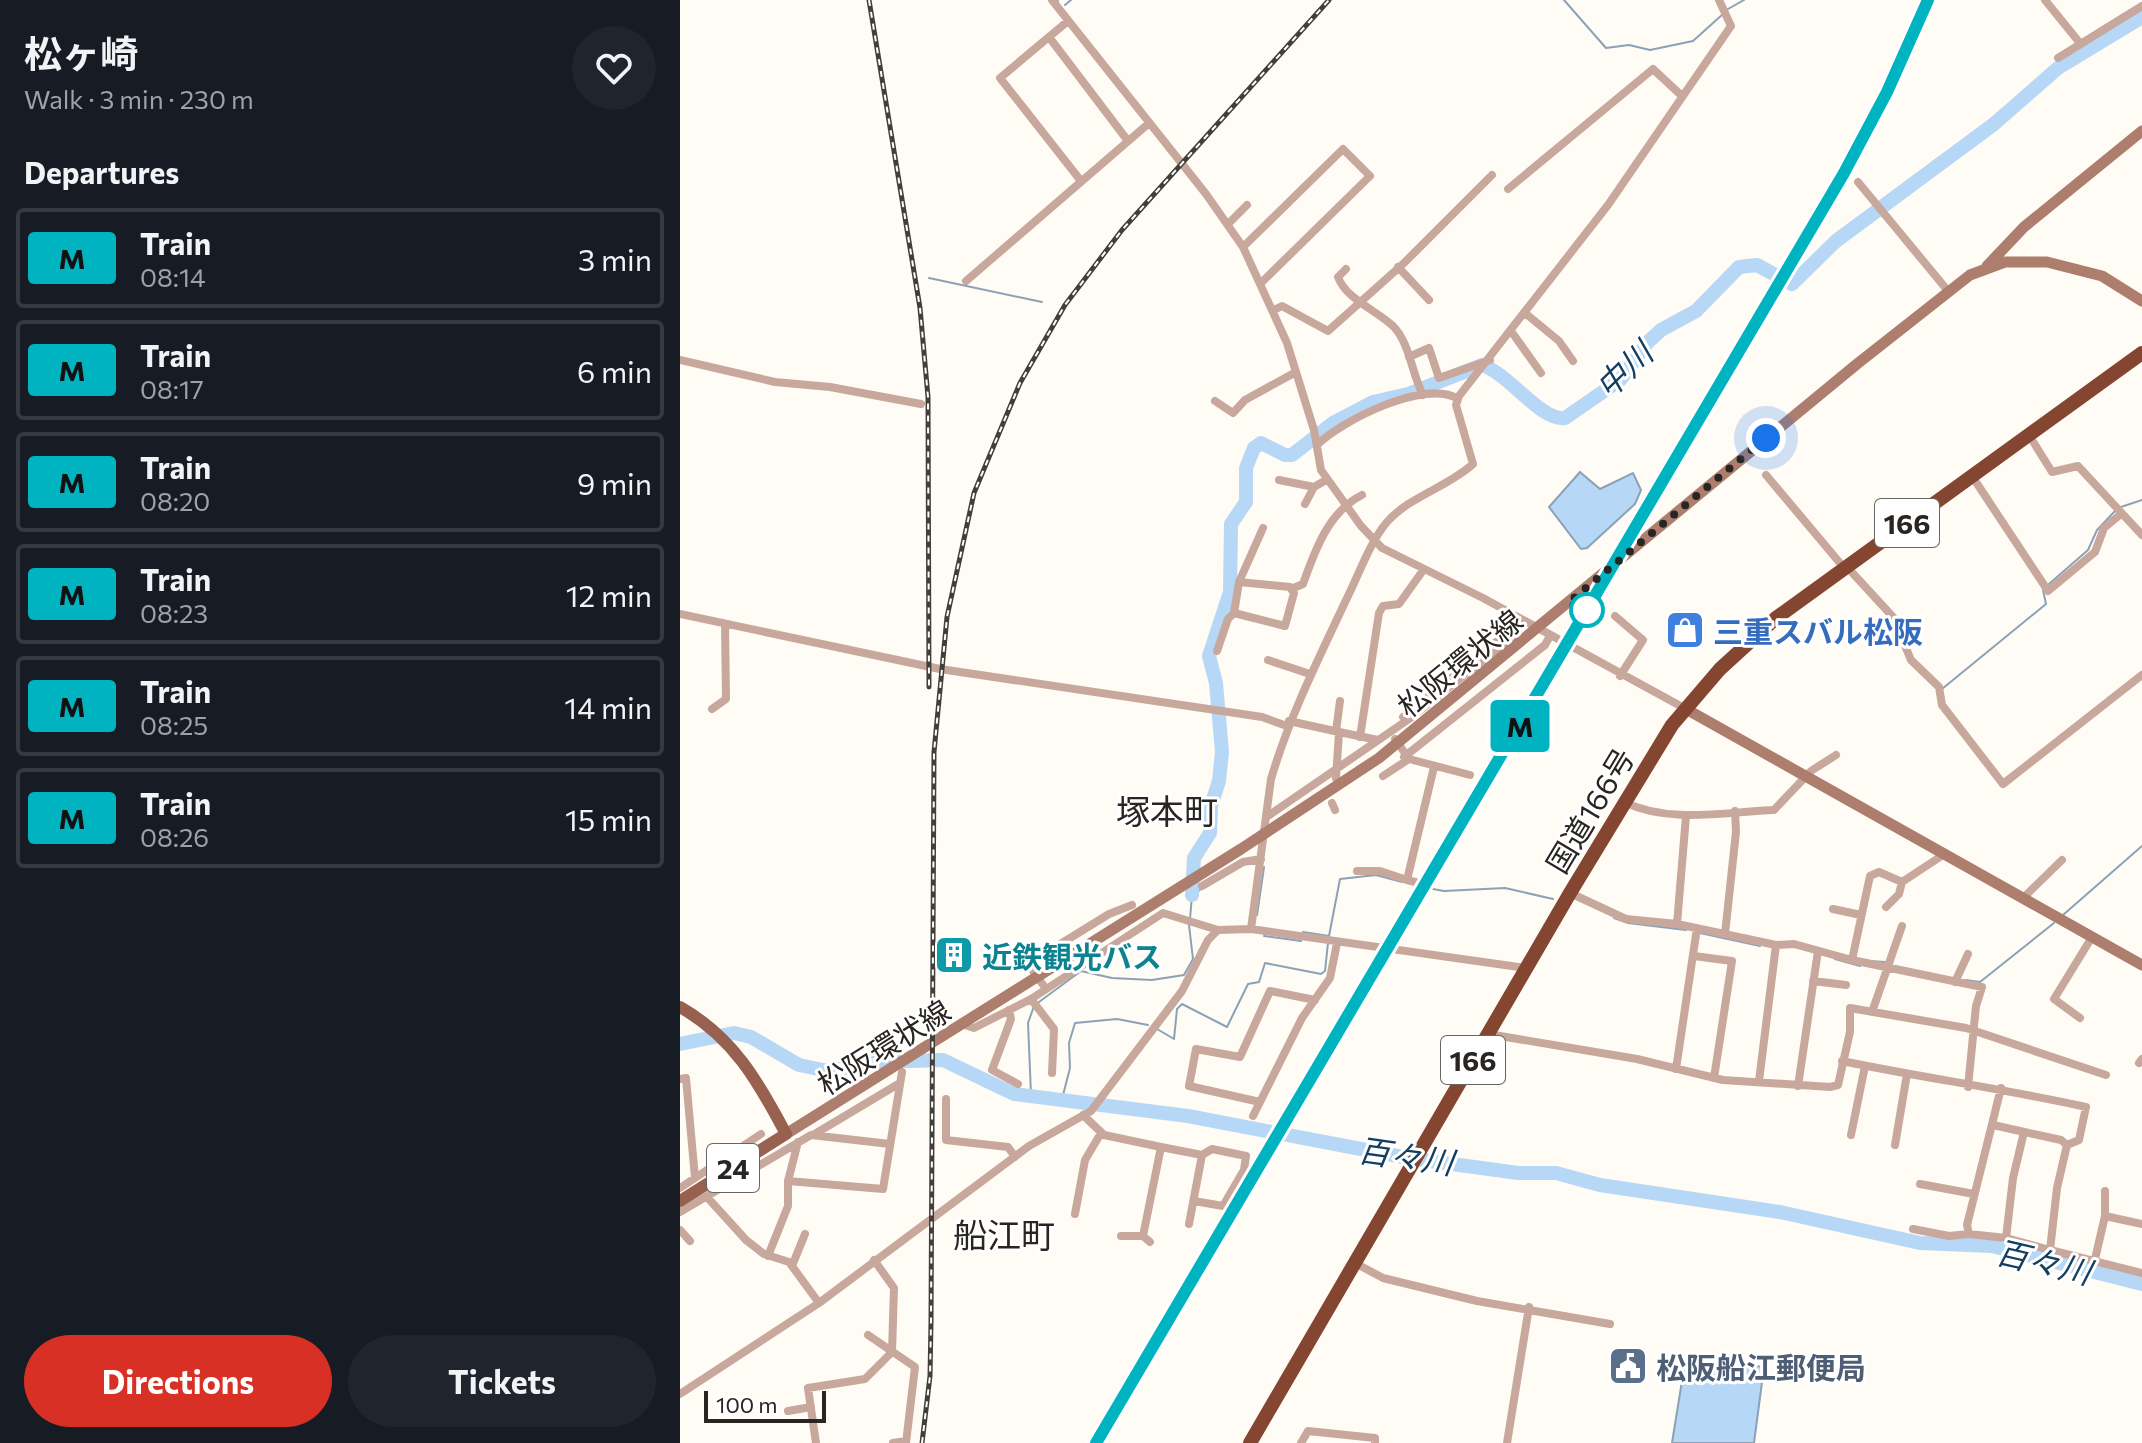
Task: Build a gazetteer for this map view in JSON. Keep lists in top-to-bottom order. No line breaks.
{"streets":{"highway":["166","国道166号"],"main road":["松阪環状線","24"]},"crossings":[["松阪環状線","24"]],"districts":["塚本町","船江町"],"water":["中川","百々川"],"places":{"shop":["三重スバル松阪"],"building":["近鉄観光バス"],"public building":["松阪船江郵便局"]},"scale_bar":"100 m","page":{"heading":[["松ヶ崎","Walk · 3 min · 230 m"],"Departures"],"on_map":"M","list":[{"mark":"M","name":"Train","note":"08:14","value":"3 min"},{"mark":"M","name":"Train","note":"08:17","value":"6 min"},{"mark":"M","name":"Train","note":"08:20","value":"9 min"},{"mark":"M","name":"Train","note":"08:23","value":"12 min"},{"mark":"M","name":"Train","note":"08:25","value":"14 min"},{"mark":"M","name":"Train","note":"08:26","value":"15 min"}],"buttons":["Directions","Tickets"],"scale":"100 m"}}
